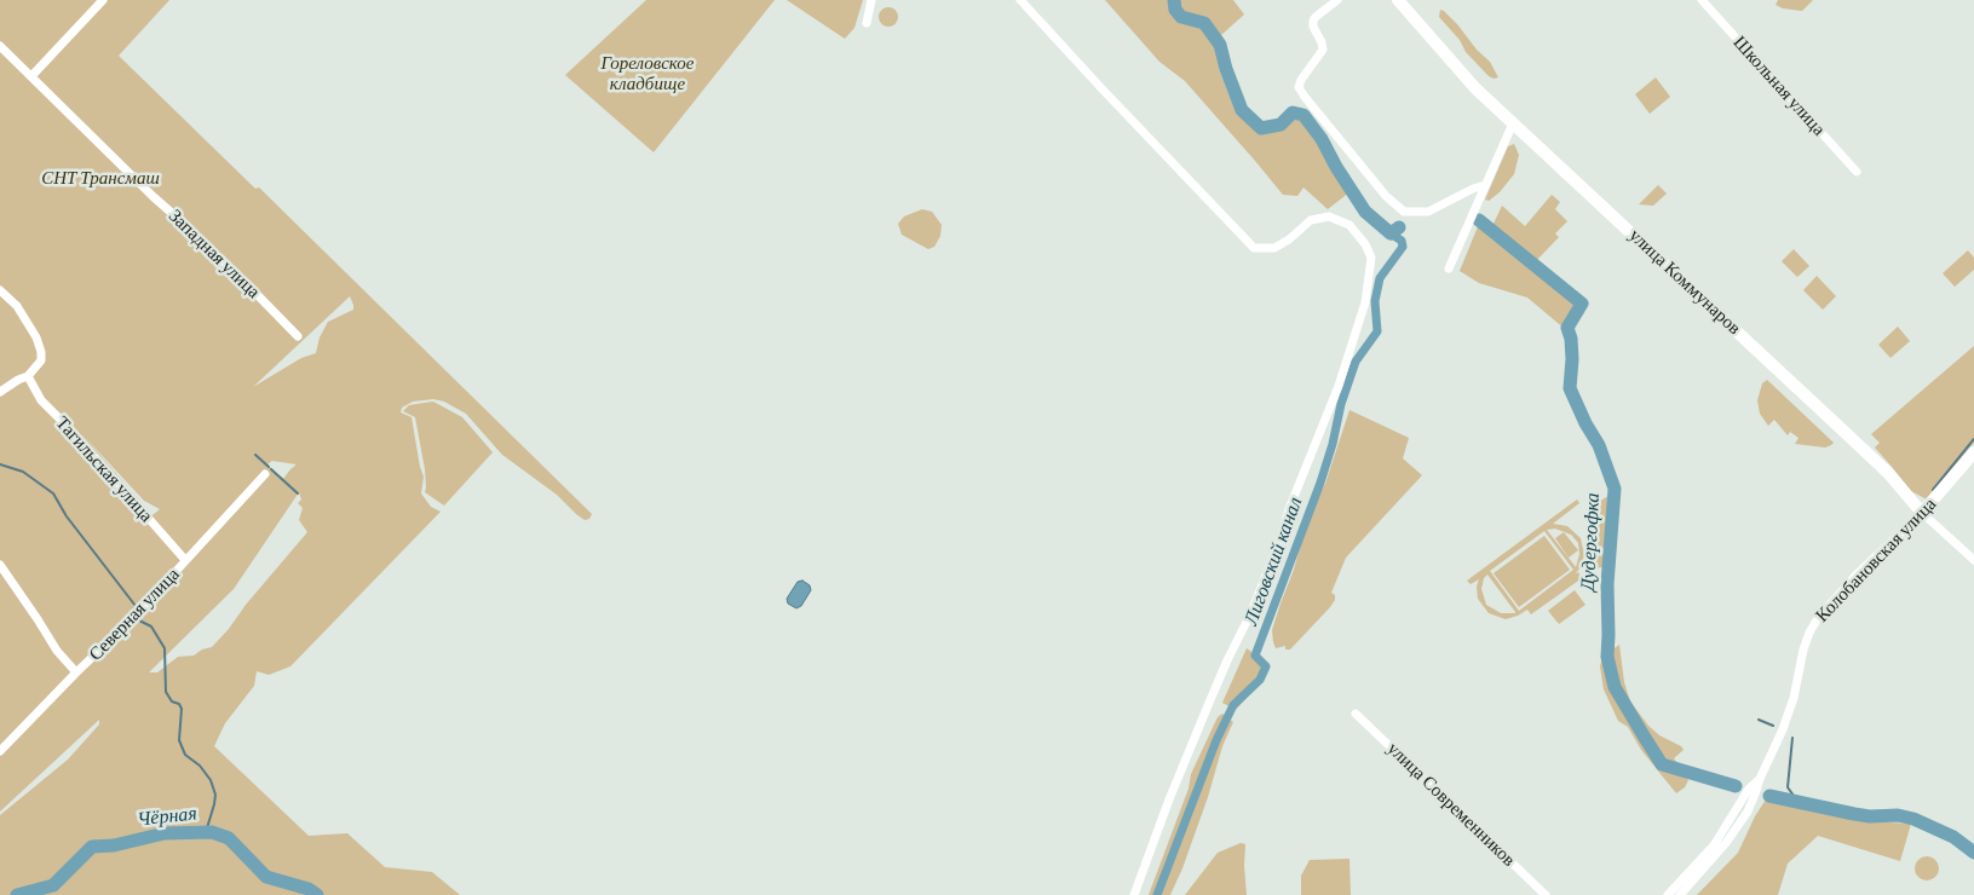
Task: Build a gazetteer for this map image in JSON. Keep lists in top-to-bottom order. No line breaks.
{"streets":{"street":["Школьная улица","Западная улица","улица Коммунаров","Тагильская улица","Колобановская улица","Северная улица","улица Современников"]},"crossings":[["улица Коммунаров","Колобановская улица"],["Тагильская улица","Северная улица"]],"water":["Дудергофка","Лиговский канал","Чёрная"],"parks":["Гореловское кладбище","СНТ Трансмаш"]}
